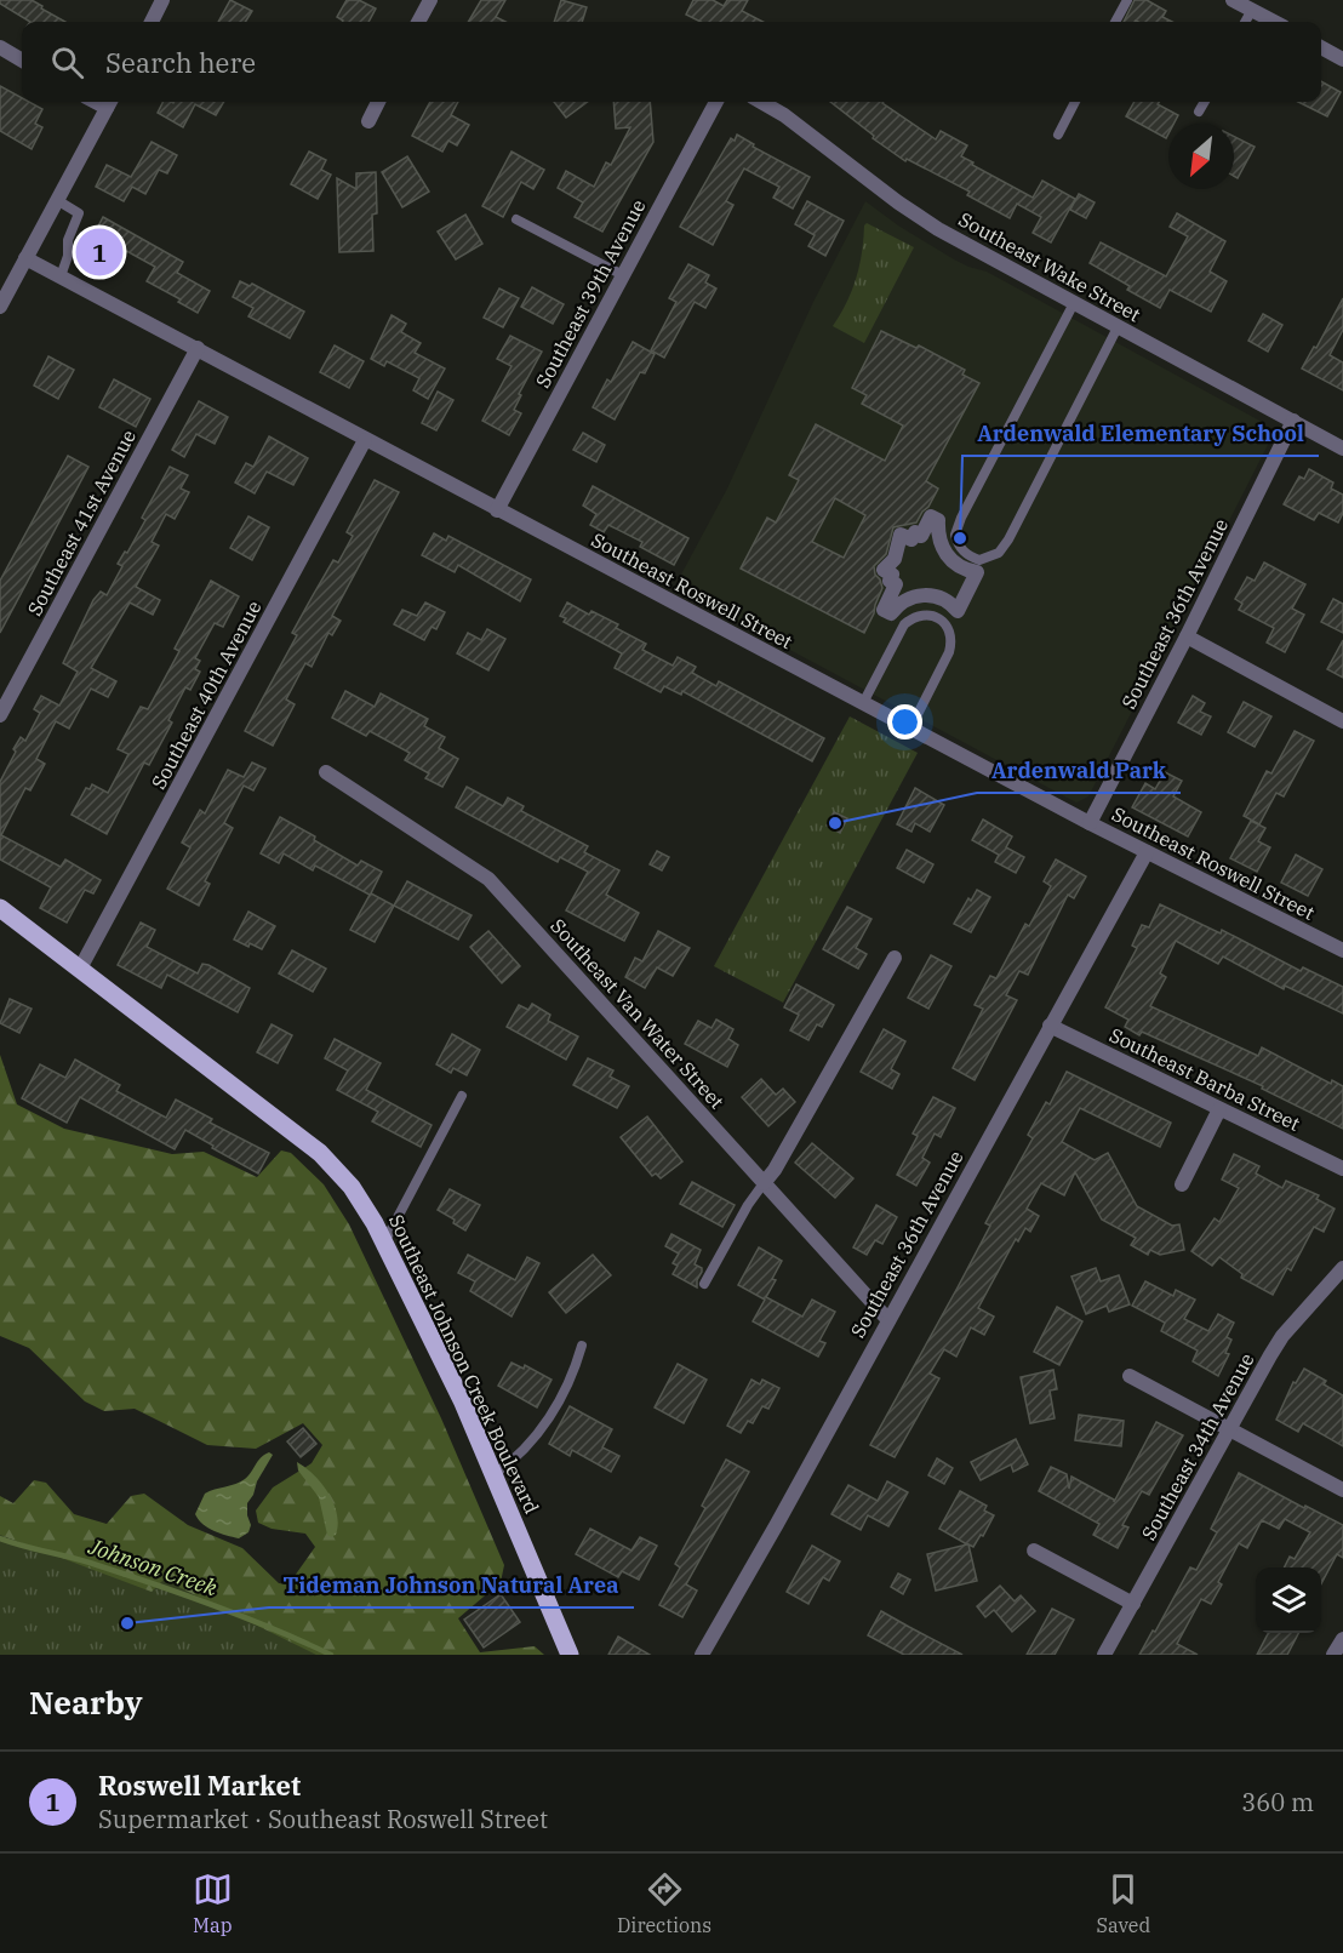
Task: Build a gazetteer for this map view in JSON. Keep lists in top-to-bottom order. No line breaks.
{"streets":{"main road":["Southeast Johnson Creek Boulevard"],"street":["Southeast Wake Street","Southeast 39th Avenue","Southeast 41st Avenue","Southeast Roswell Street","Southeast 36th Avenue","Southeast 40th Avenue","Southeast Van Water Street","Southeast Barba Street","Southeast 34th Avenue"]},"crossings":[["Southeast Wake Street","Southeast 36th Avenue"],["Southeast 39th Avenue","Southeast Roswell Street"],["Southeast 41st Avenue","Southeast Roswell Street"],["Southeast Roswell Street","Southeast 36th Avenue"],["Southeast Roswell Street","Southeast 40th Avenue"],["Southeast 36th Avenue","Southeast Van Water Street"],["Southeast 36th Avenue","Southeast Barba Street"],["Southeast 40th Avenue","Southeast Johnson Creek Boulevard"]],"water":["Johnson Creek"],"places":["Ardenwald Elementary School","Ardenwald Park","Tideman Johnson Natural Area"],"north":"bottom left","page":{"search":"Search here","pins":"1","heading":"Nearby","list":[{"mark":"1","name":"Roswell Market","note":"Supermarket · Southeast Roswell Street","value":"360 m"}],"nav":["Map","Directions","Saved"]}}
